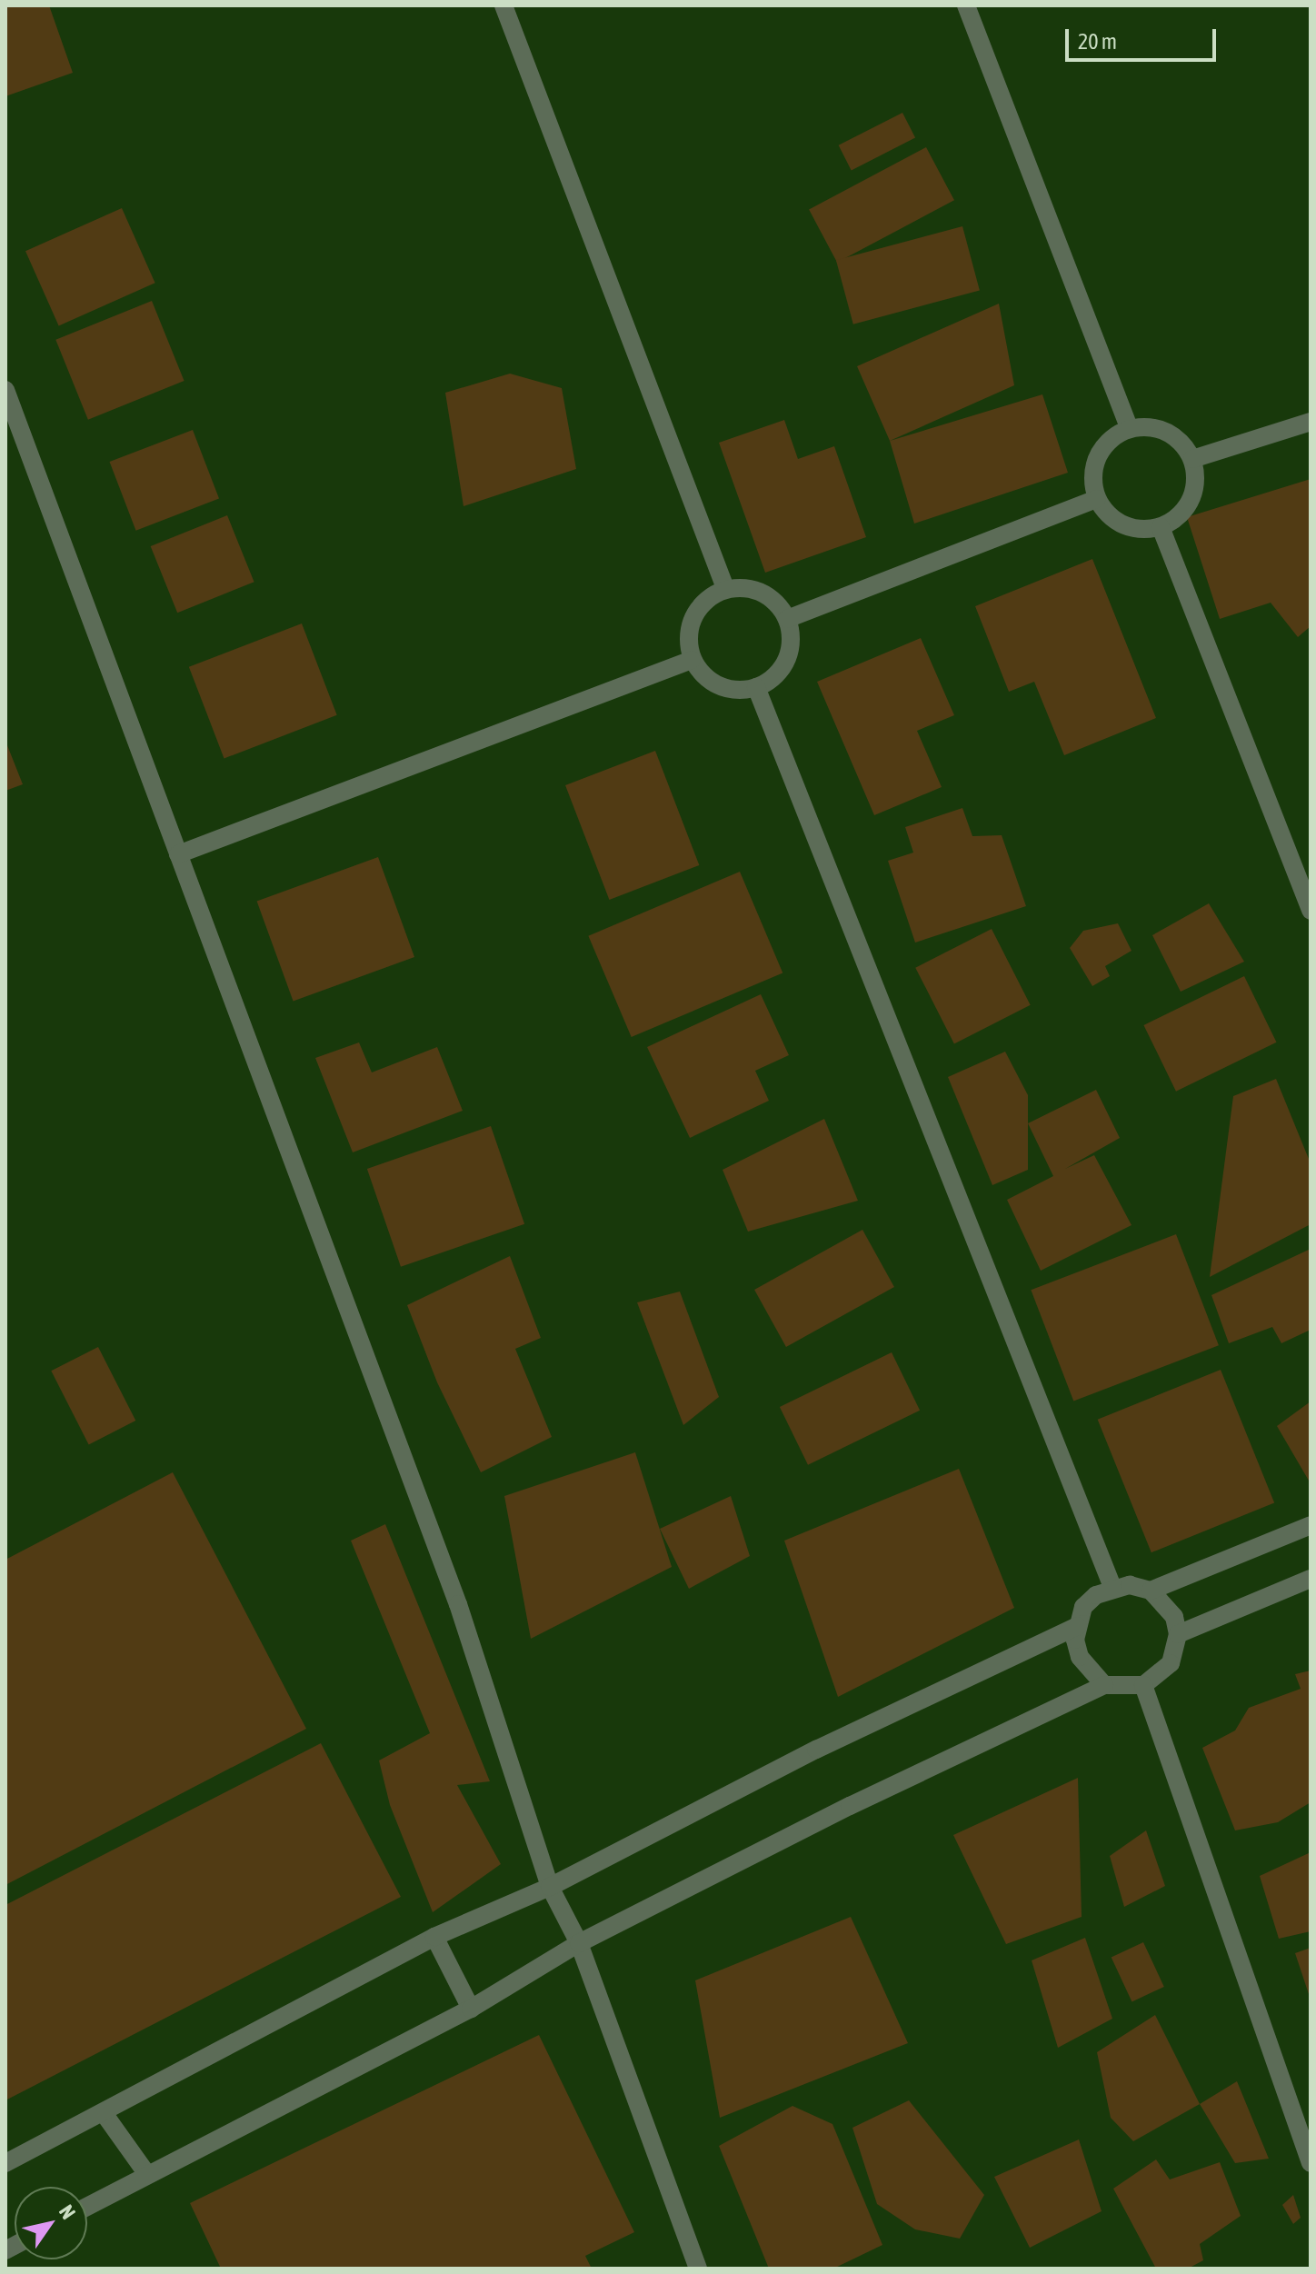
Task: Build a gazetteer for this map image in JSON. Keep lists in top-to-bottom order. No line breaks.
{"scale_bar":"20 m","north":"top right"}
